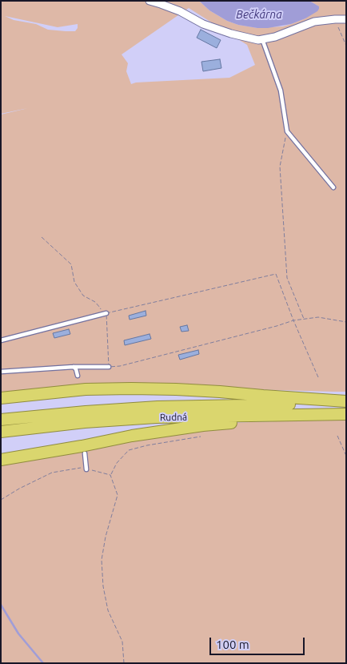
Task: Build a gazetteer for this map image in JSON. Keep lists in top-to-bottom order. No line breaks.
{"streets":{"highway":["Rudná"]},"water":["Bečkárna"],"scale_bar":"100 m"}
